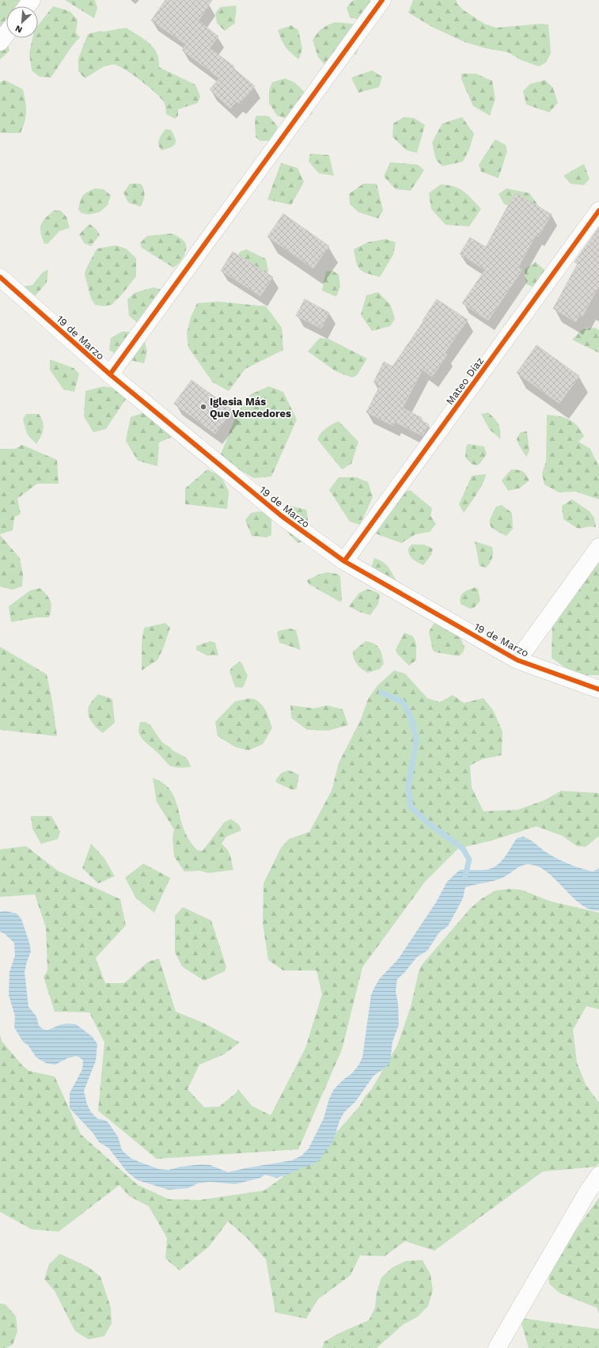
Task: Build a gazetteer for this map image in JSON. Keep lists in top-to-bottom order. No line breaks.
{"streets":{"street":["19 de Marzo","Mateo Díaz"]},"crossings":[["19 de Marzo","Mateo Díaz"]],"places":["Iglesia Más Que Vencedores"],"north":"bottom left"}
